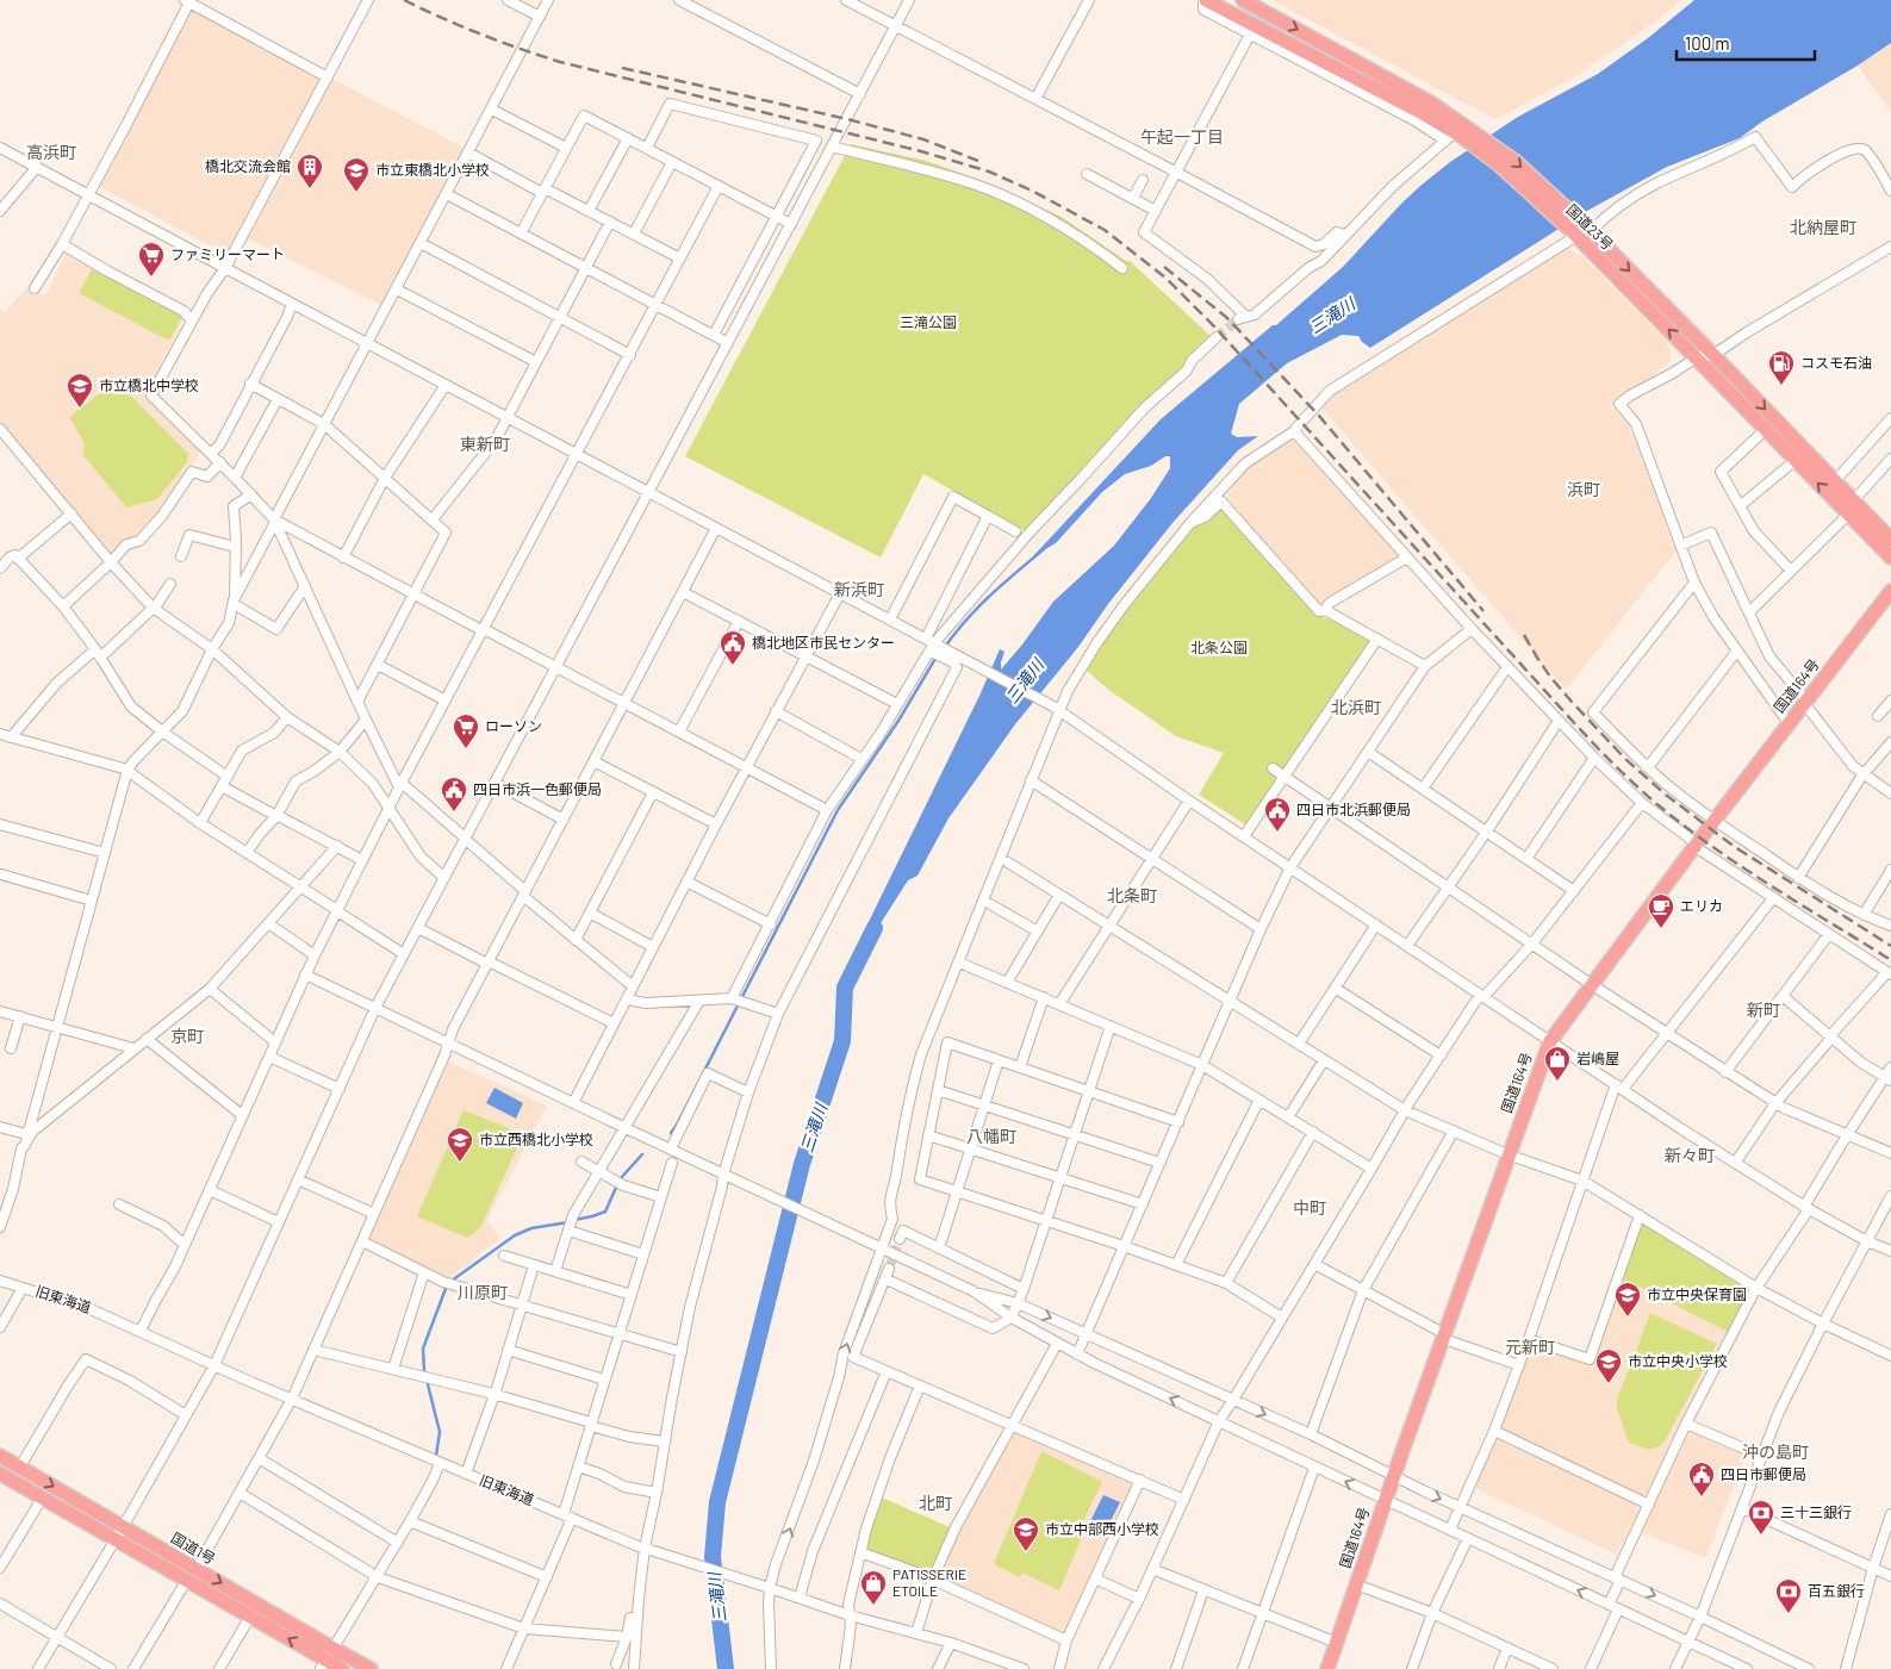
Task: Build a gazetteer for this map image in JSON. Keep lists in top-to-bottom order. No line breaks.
{"streets":{"highway":["国道23号","国道164号","国道1号"],"street":["旧東海道"]},"districts":["午起一丁目","高浜町","北納屋町","東新町","浜町","新浜町","北浜町","北条町","新町","京町","八幡町","新々町","中町","川原町","元新町","沖の島町","北町"],"water":["三滝川"],"parks":["三滝公園","北条公園"],"places":{"building":["橋北交流会館"],"school or university":["市立東橋北小学校","市立橋北中学校","市立西橋北小学校","市立中央保育園","市立中央小学校","市立中部西小学校"],"supermarket":["ファミリーマート","ローソン"],"fuel station":["コスモ石油"],"public building":["橋北地区市民センター","四日市浜一色郵便局","四日市北浜郵便局","四日市郵便局"],"cafe":["エリカ"],"shop":["岩嶋屋","PATISSERIE ETOILE"],"bank":["三十三銀行","百五銀行"]},"scale_bar":"100 m"}
